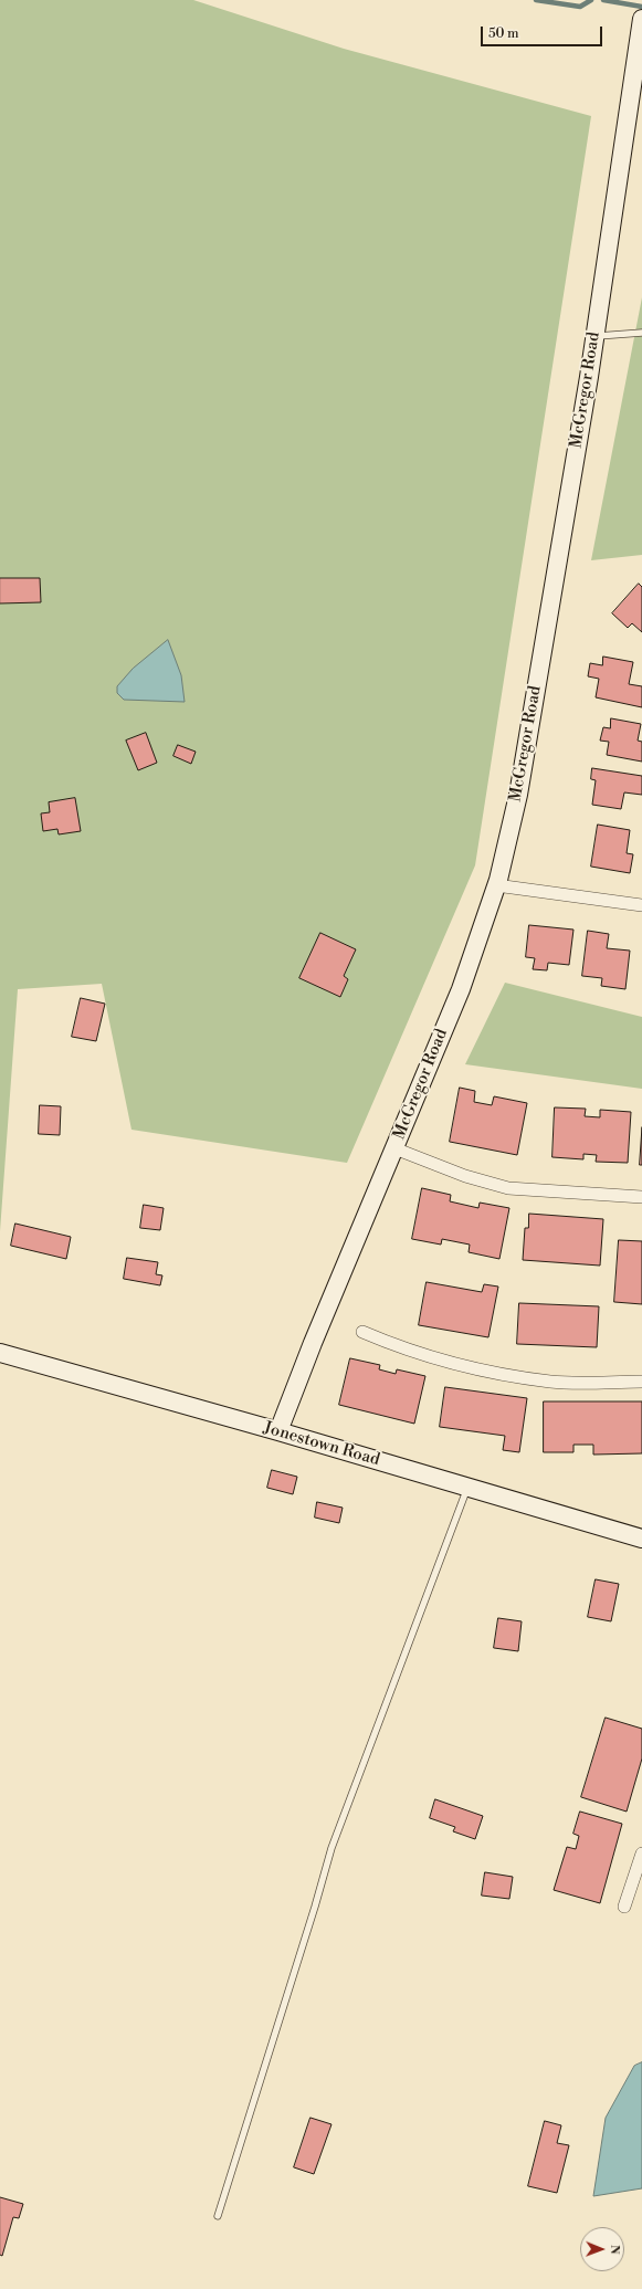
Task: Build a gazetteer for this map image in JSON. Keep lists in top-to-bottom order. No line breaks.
{"streets":{"street":["McGregor Road","Jonestown Road"]},"crossings":[["McGregor Road","Jonestown Road"]],"scale_bar":"50 m","north":"right"}
